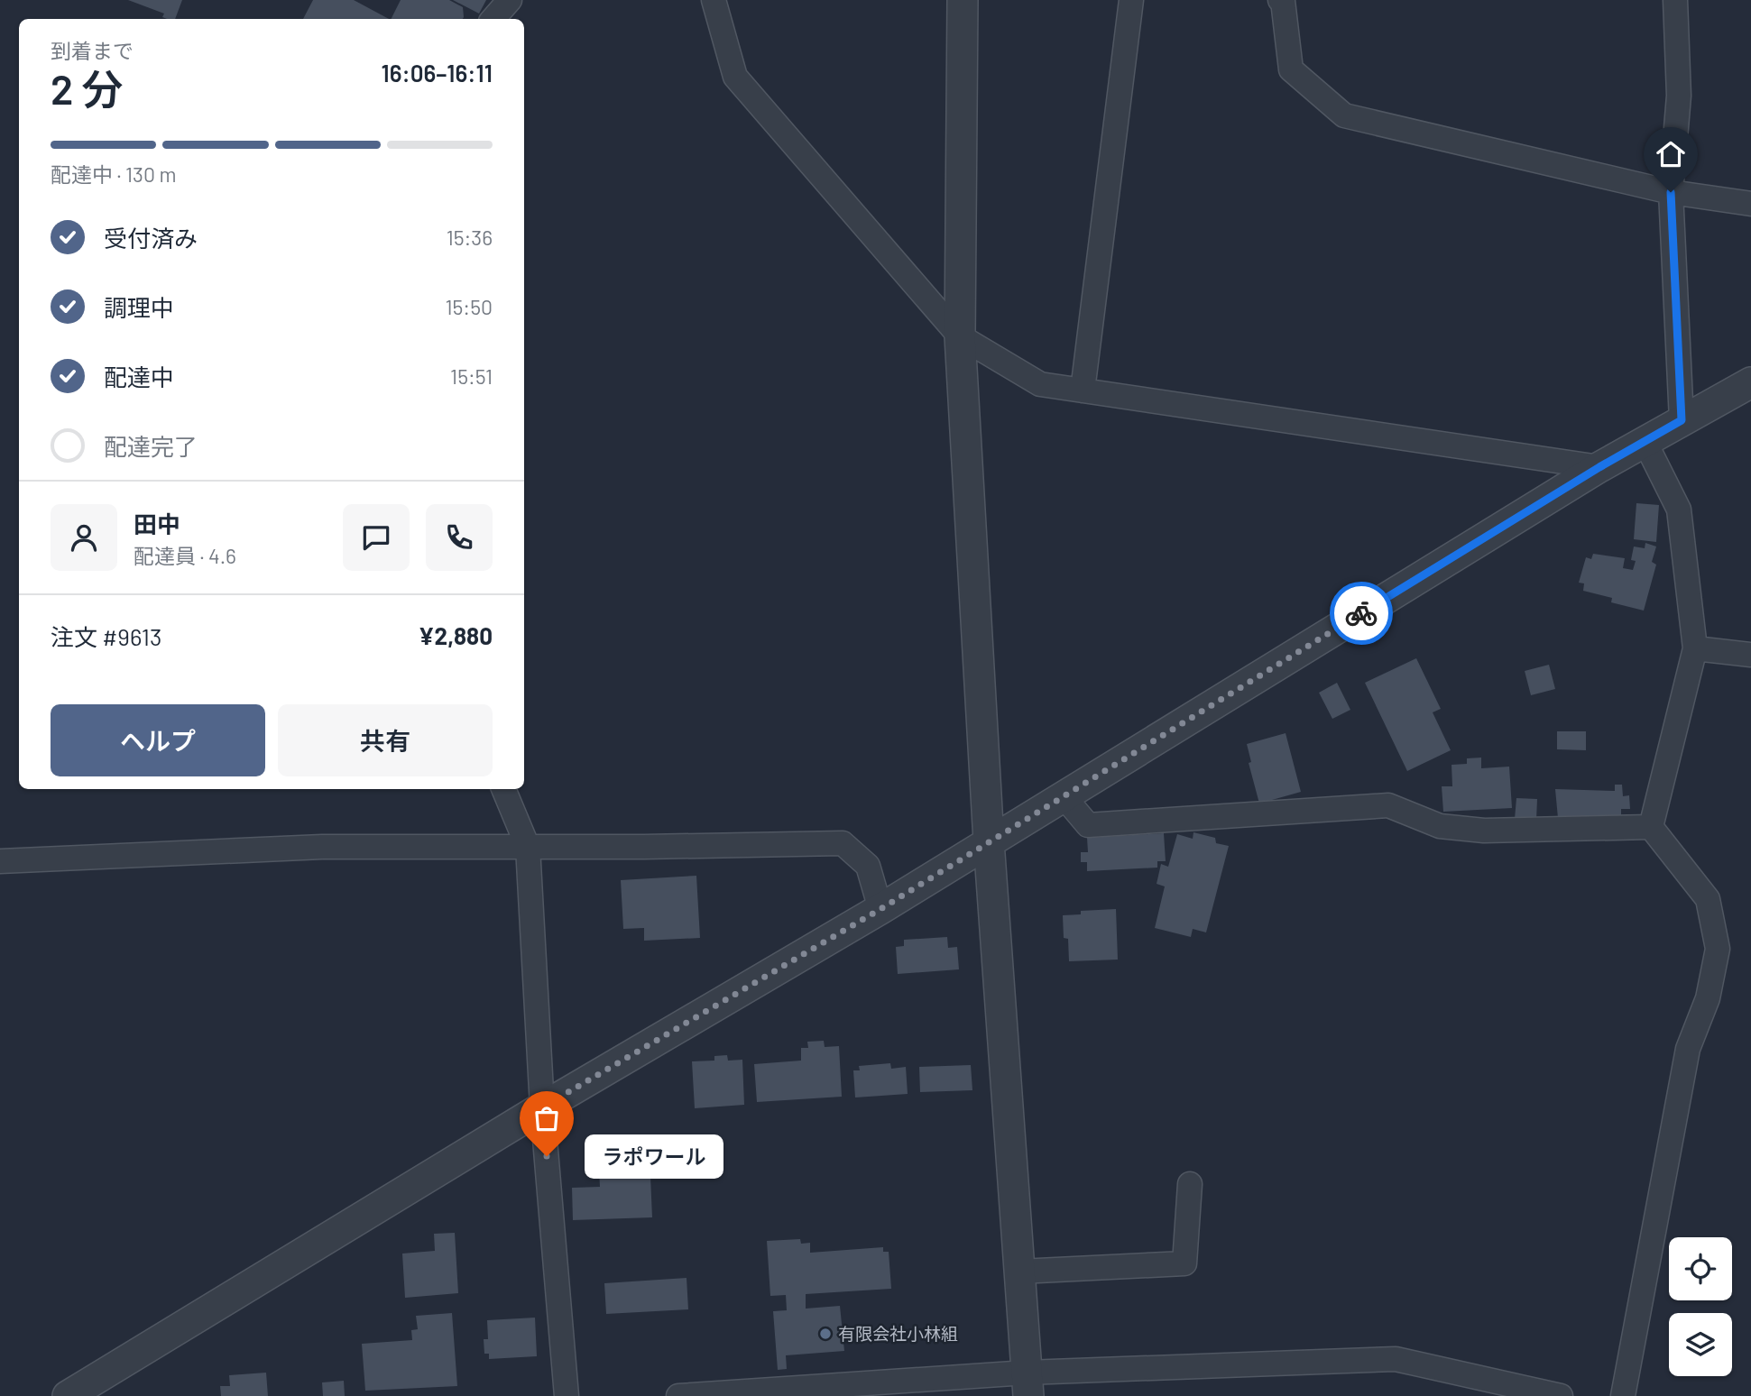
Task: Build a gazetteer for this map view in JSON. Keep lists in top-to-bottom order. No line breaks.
{"places":["ラポワール","有限会社小林組"],"page":{"heading":["2 分","到着まで","16:06–16:11"],"panel":["田中","配達員 · 4.6","注文 #9613","¥2,880"],"bar":"配達中 · 130 m","list":[["受付済み","15:36"],["調理中","15:50"],["配達中","15:51"],"配達完了"],"buttons":["ヘルプ","共有"],"bubble":"ラポワール"}}
